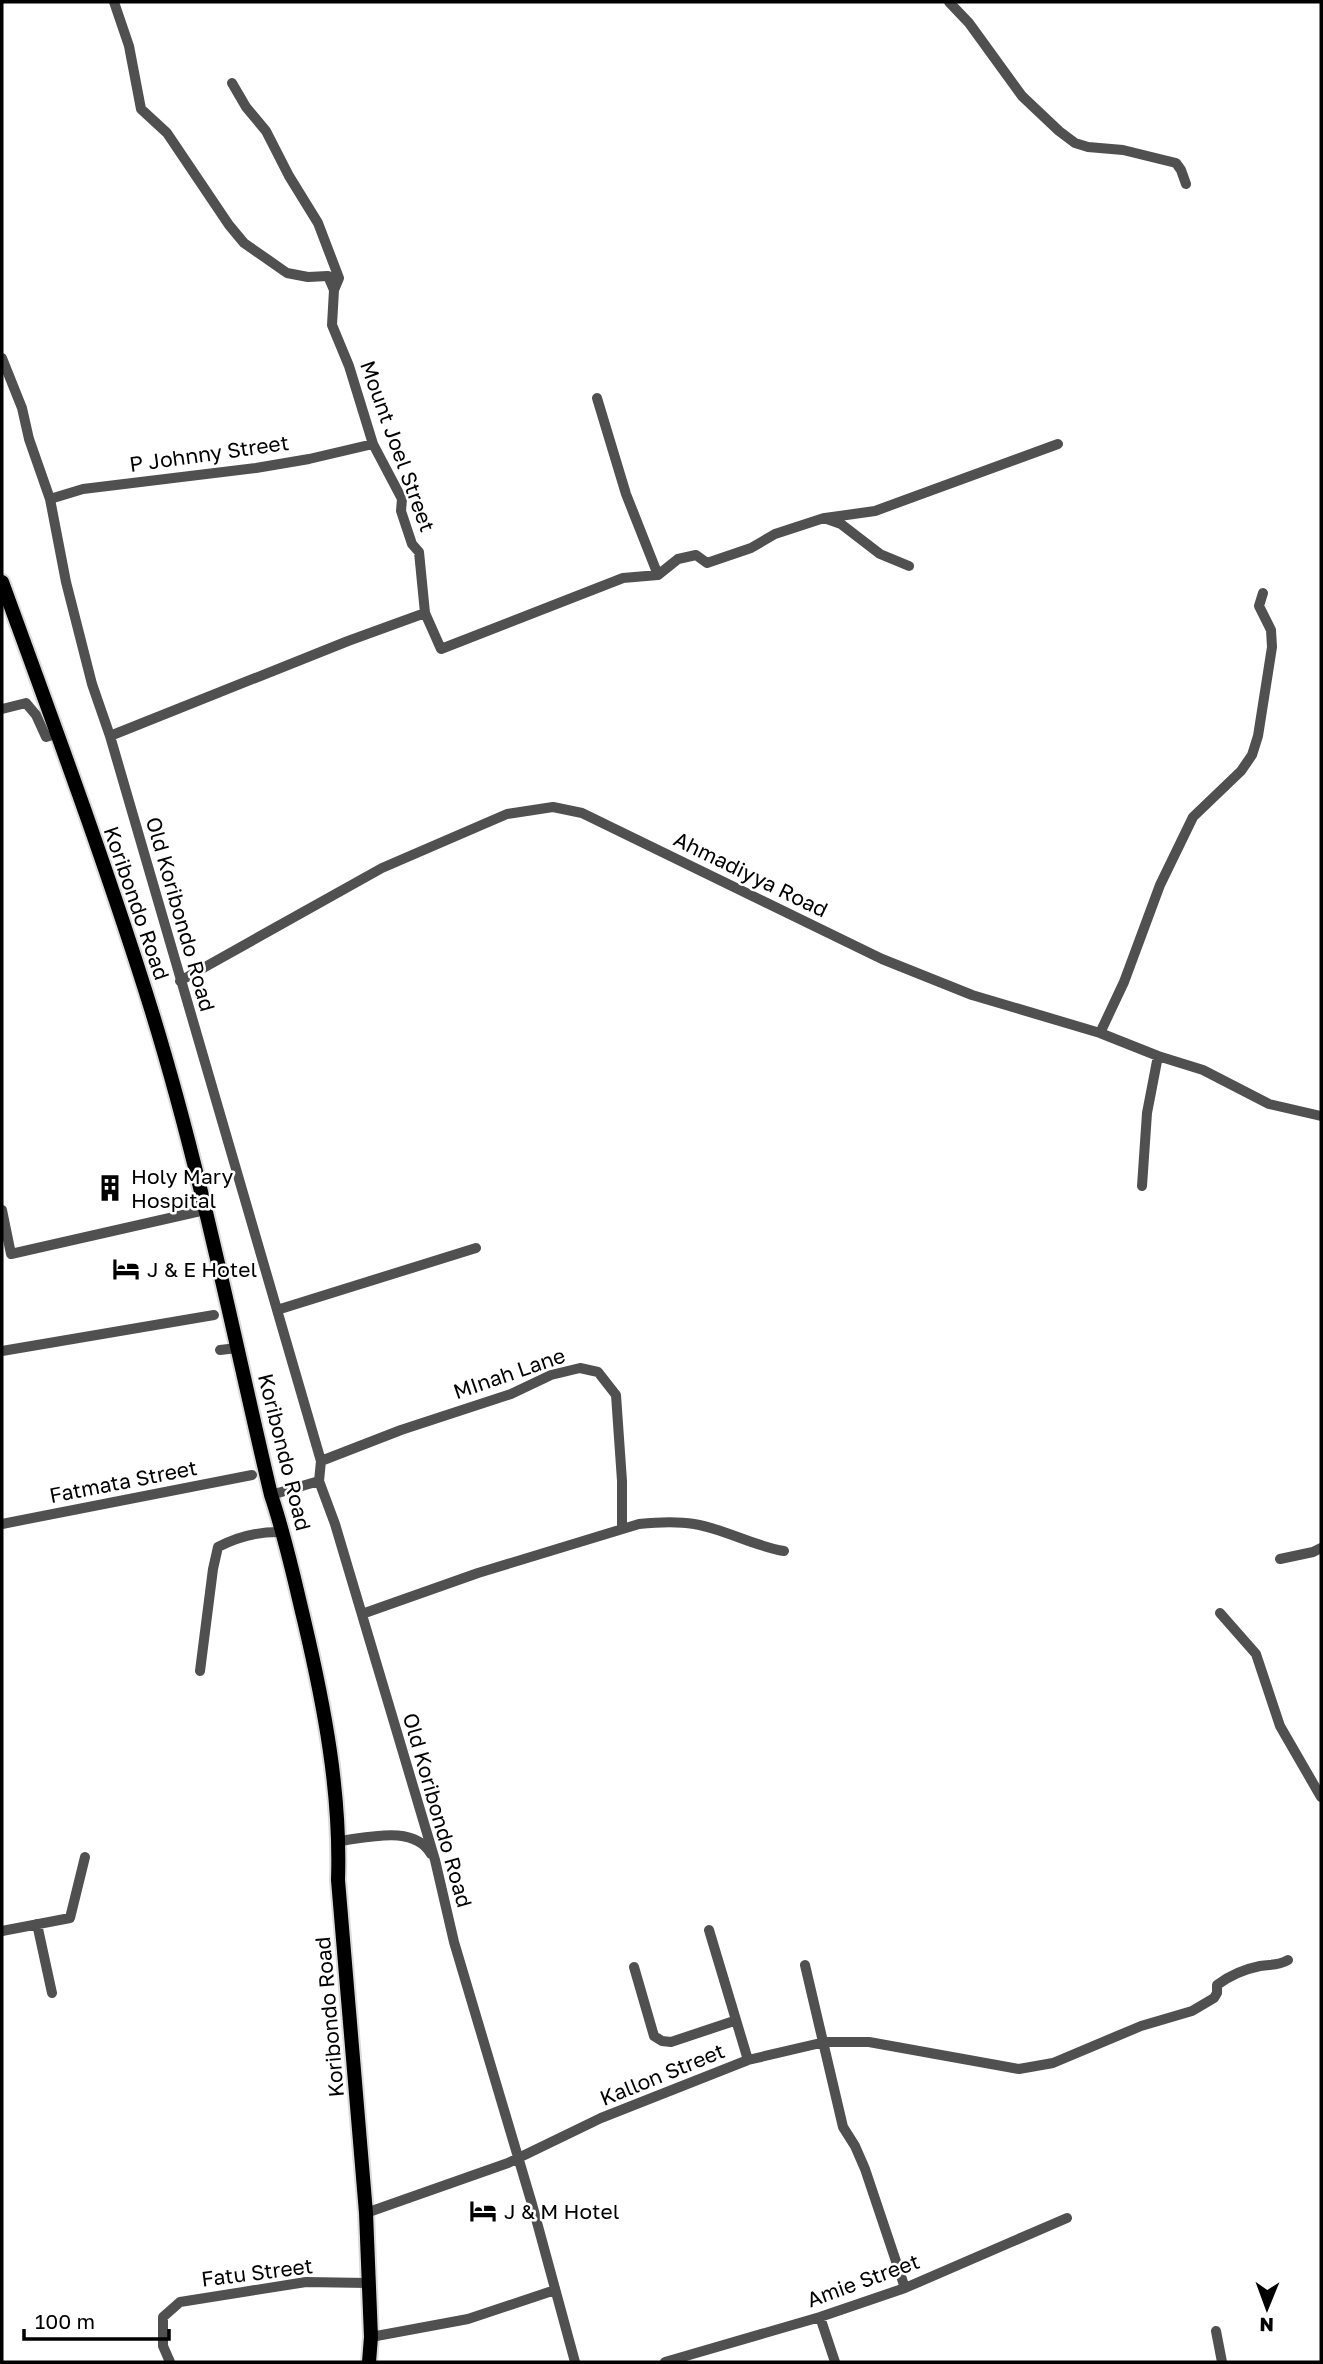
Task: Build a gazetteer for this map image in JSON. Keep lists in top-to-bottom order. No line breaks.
{"streets":{"highway":["Koribondo Road"],"street":["Mount Joel Street","P Johnny Street","Ahmadiyya Road","Old Koribondo Road","MInah Lane","Fatmata Street","Kallon Street","Fatu Street","Amie Street"]},"crossings":[["Mount Joel Street","P Johnny Street"],["P Johnny Street","Old Koribondo Road"],["Ahmadiyya Road","Old Koribondo Road"],["Koribondo Road","Kallon Street"],["Koribondo Road","Fatu Street"],["Old Koribondo Road","MInah Lane"],["Old Koribondo Road","Kallon Street"]],"places":{"building":["Holy Mary Hospital"],"hotel":["J & E Hotel","J & M Hotel"]},"scale_bar":"100 m","north":"bottom"}
